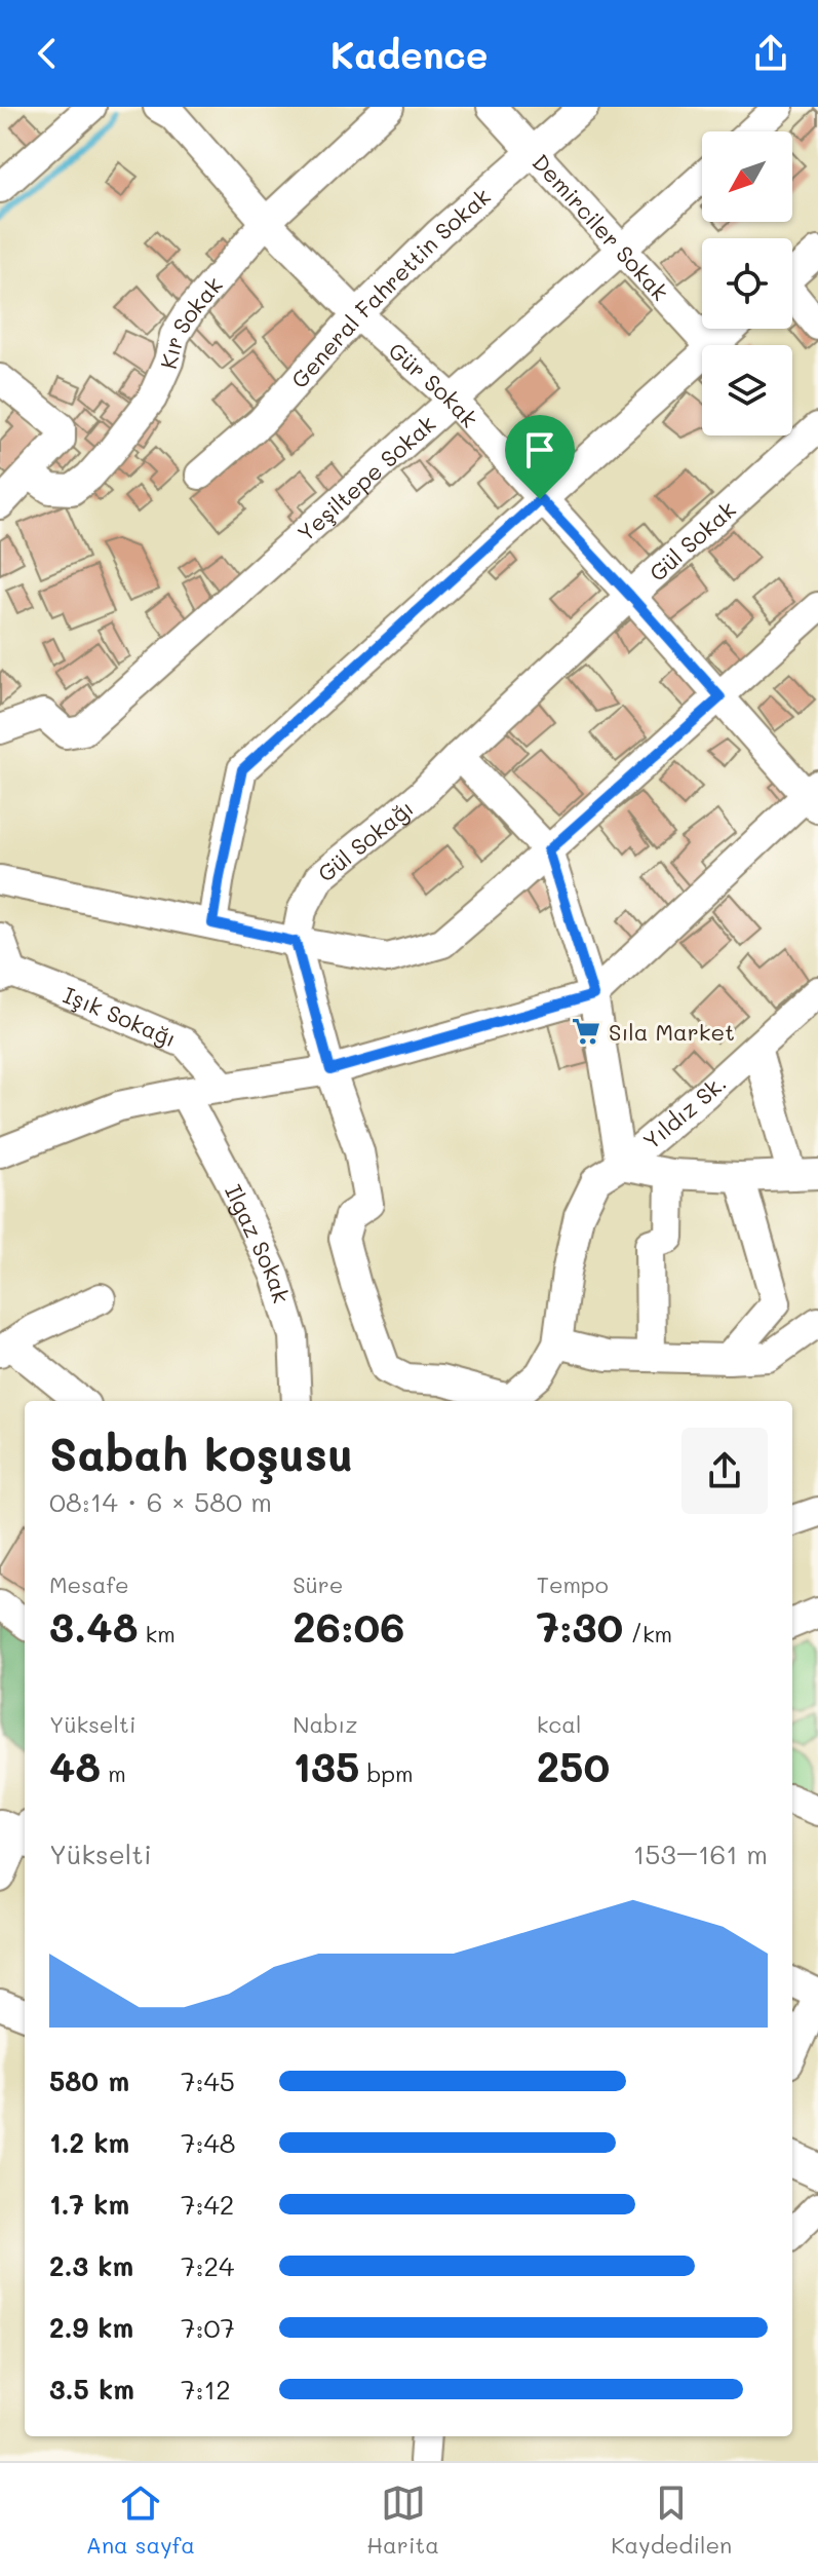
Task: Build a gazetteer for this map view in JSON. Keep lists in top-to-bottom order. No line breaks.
{"streets":{"street":["Demirciler Sokak","General Fahrettin Sokak","Kır Sokak","Gür Sokak","Yeşiltepe Sokak","Gül Sokak","Gül Sokağı","Işık Sokağı","Yıldız Sk.","Ilgaz Sokak"]},"crossings":[["Demirciler Sokak","General Fahrettin Sokak"],["Demirciler Sokak","Yeşiltepe Sokak"],["General Fahrettin Sokak","Gür Sokak"],["Kır Sokak","Gür Sokak"],["Gür Sokak","Yeşiltepe Sokak"],["Gür Sokak","Gül Sokak"],["Gül Sokak","Gül Sokağı"]],"places":{"supermarket":["Sıla Market"]},"north":"bottom left","page":{"header":"Kadence","heading":["Sabah koşusu","08:14 · 6 × 580 m"],"stats":[["Mesafe","3.48 km"],["Süre","26:06"],["Tempo","7:30 /km"],["Yükselti","48 m"],["Nabız","135 bpm"],["kcal","250"]],"chart":["Yükselti","153–161 m"],"list":[{"name":"580 m","note":"7:45"},{"name":"1.2 km","note":"7:48"},{"name":"1.7 km","note":"7:42"},{"name":"2.3 km","note":"7:24"},{"name":"2.9 km","note":"7:07"},{"name":"3.5 km","note":"7:12"}],"tabs":["Ana sayfa","Harita","Kaydedilen"]}}
